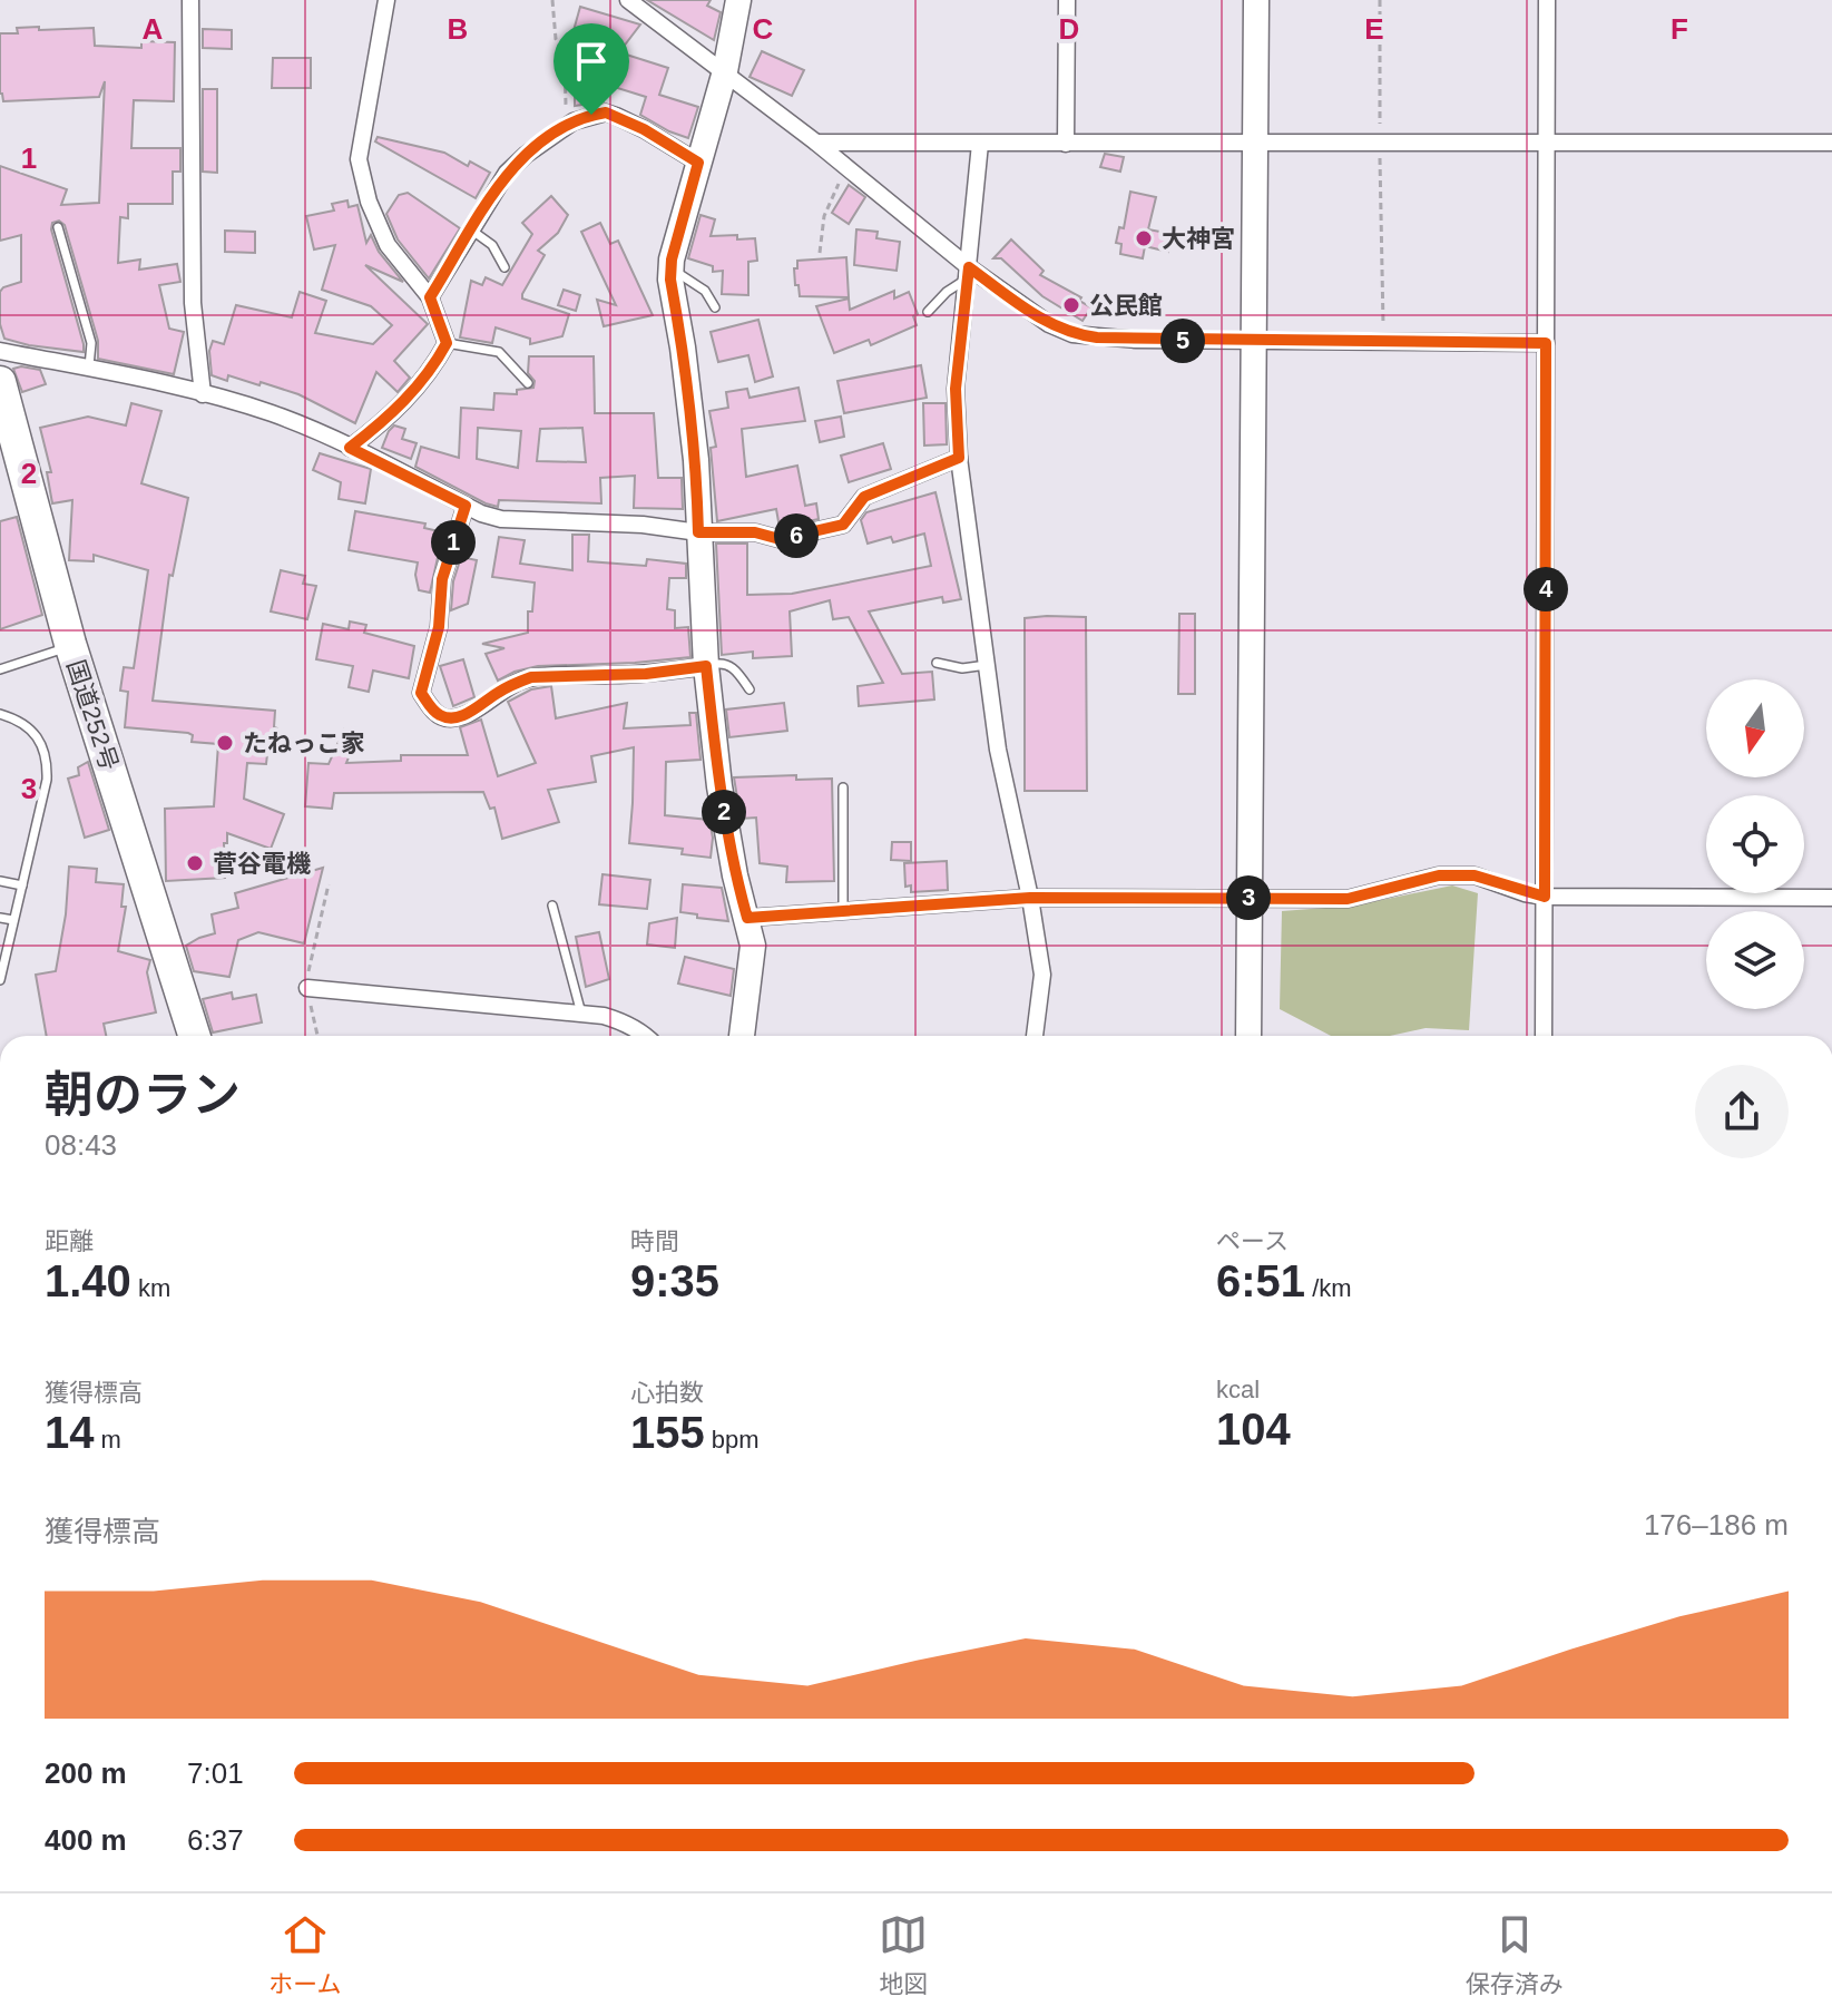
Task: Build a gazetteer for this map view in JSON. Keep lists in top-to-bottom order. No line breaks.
{"streets":{"highway":["国道252号"]},"places":["大神宮","公民館","たねっこ家","菅谷電機"],"north":"bottom","page":{"pins":["5","6","1","4","2","3"],"heading":["朝のラン","08:43"],"stats":[["距離","1.40 km"],["時間","9:35"],["ペース","6:51 /km"],["獲得標高","14 m"],["心拍数","155 bpm"],["kcal","104"]],"chart":["獲得標高","176–186 m"],"list":[{"name":"200 m","note":"7:01"},{"name":"400 m","note":"6:37"}],"tabs":["ホーム","地図","保存済み"]},"grid":{"columns":["A","B","C","D","E","F"],"rows":["1","2","3"]}}
